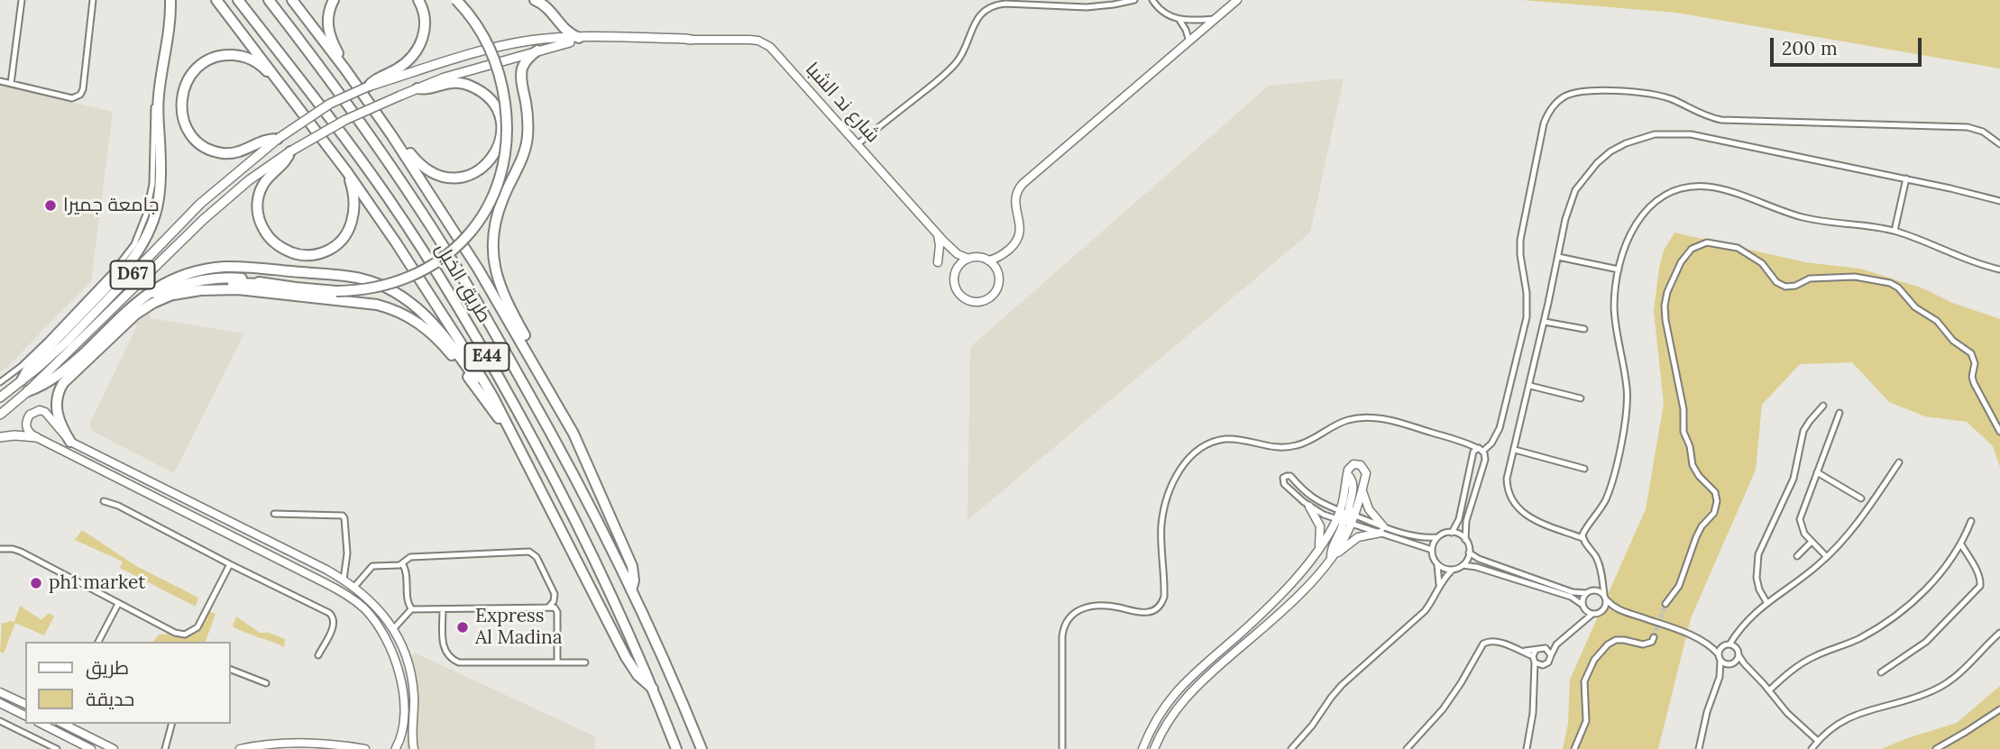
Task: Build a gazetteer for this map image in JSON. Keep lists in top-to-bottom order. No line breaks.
{"streets":{"highway":["طريق الخيل","E44"],"main road":["D67"],"street":["شارع ند الشبا"]},"places":["جامعة جميرا","ph1 market","Express Al Madina"],"legend":["طريق","حديقة"],"scale_bar":"200 m"}
